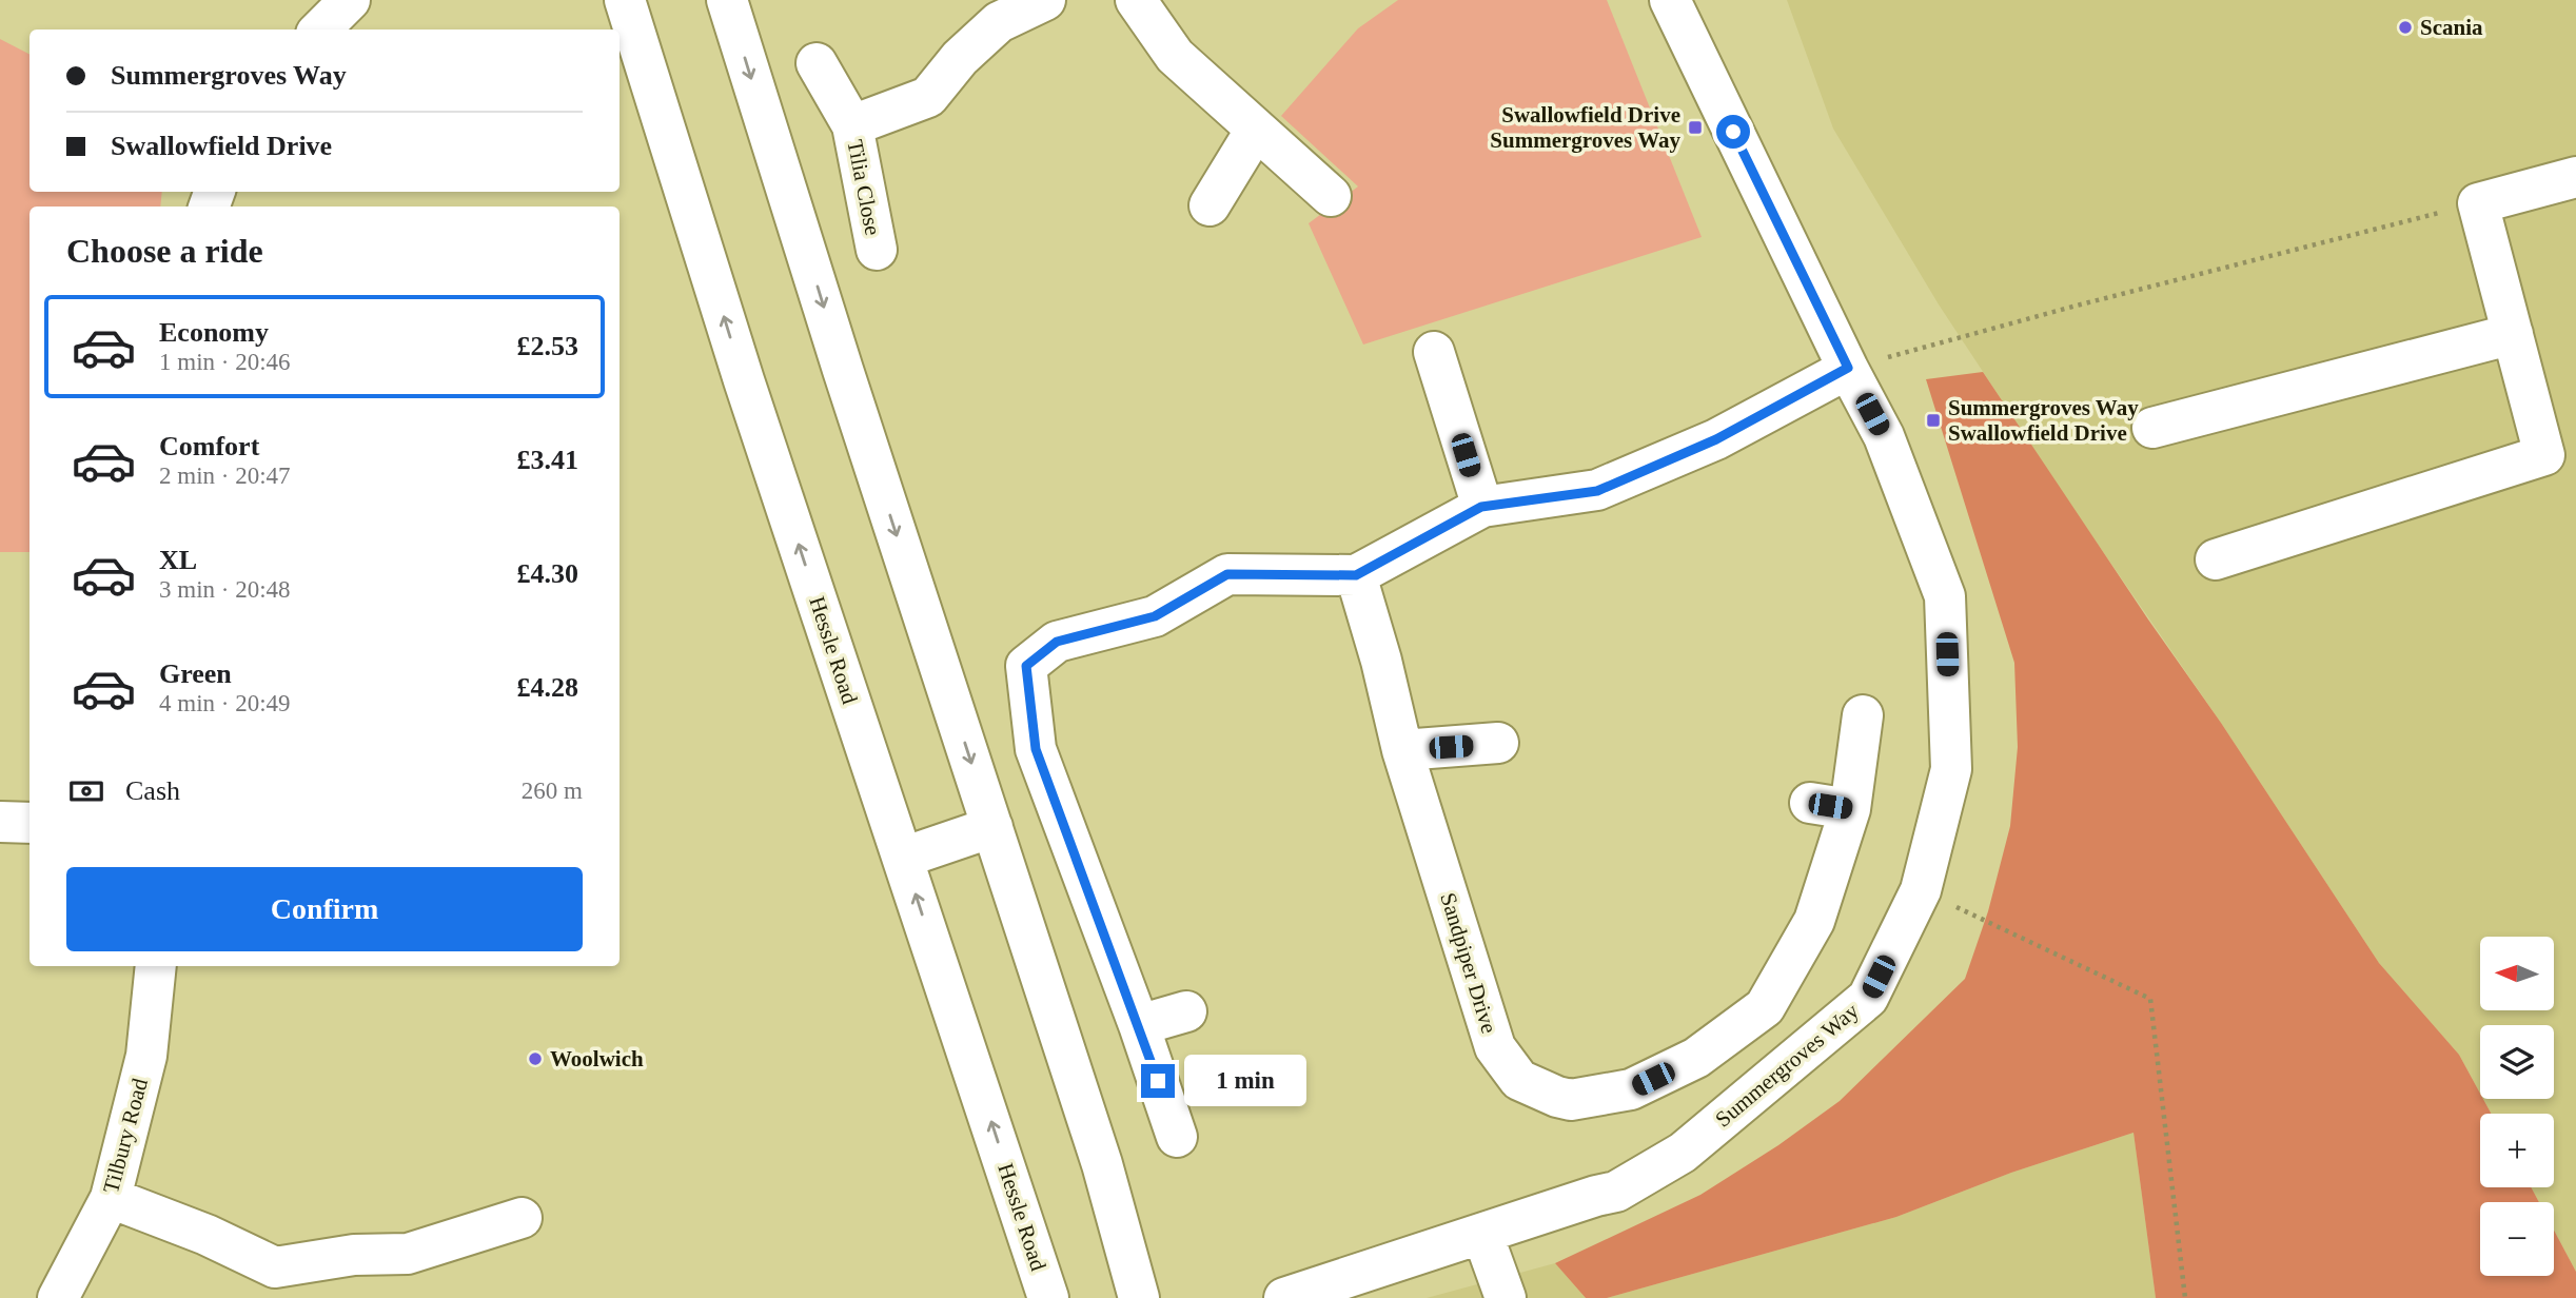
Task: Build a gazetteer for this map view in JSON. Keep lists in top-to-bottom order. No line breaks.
{"streets":{"street":["Tilia Close","Hessle Road","Sandpiper Drive","Summergroves Way","Tilbury Road"]},"places":{"other":["Scania","Woolwich"],"transit":["Swallowfield Drive Summergroves Way","Summergroves Way Swallowfield Drive"]},"north":"left","page":{"banner":["Summergroves Way","Swallowfield Drive"],"heading":"Choose a ride","list":[{"name":"Economy","note":"1 min · 20:46","value":"£2.53"},{"name":"Comfort","note":"2 min · 20:47","value":"£3.41"},{"name":"XL","note":"3 min · 20:48","value":"£4.30"},{"name":"Green","note":"4 min · 20:49","value":"£4.28"}],"pay":["Cash","260 m"],"buttons":"Confirm","map_buttons":["+","−"],"bubble":"1 min"}}
